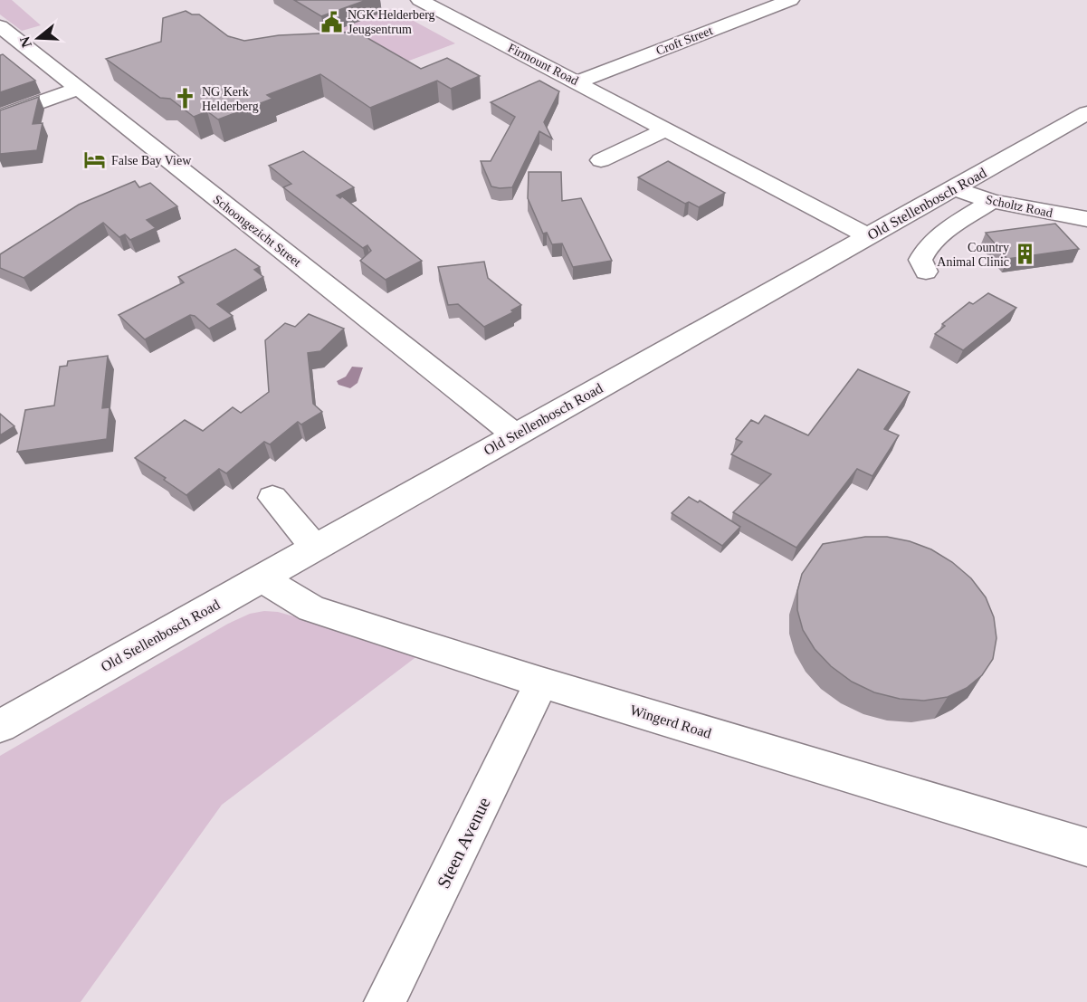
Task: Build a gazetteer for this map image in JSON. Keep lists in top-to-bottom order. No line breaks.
{"streets":{"street":["Croft Street","Firmount Road","Old Stellenbosch Road","Scholtz Road","Schoongezicht Street","Wingerd Road","Steen Avenue"]},"crossings":[["Croft Street","Firmount Road"],["Firmount Road","Old Stellenbosch Road"],["Old Stellenbosch Road","Scholtz Road"],["Old Stellenbosch Road","Schoongezicht Street"],["Old Stellenbosch Road","Wingerd Road"],["Wingerd Road","Steen Avenue"]],"places":{"public building":["NGK Helderberg Jeugsentrum"],"church":["NG Kerk Helderberg"],"hotel":["False Bay View"],"building":["Country Animal Clinic"]},"north":"left"}
